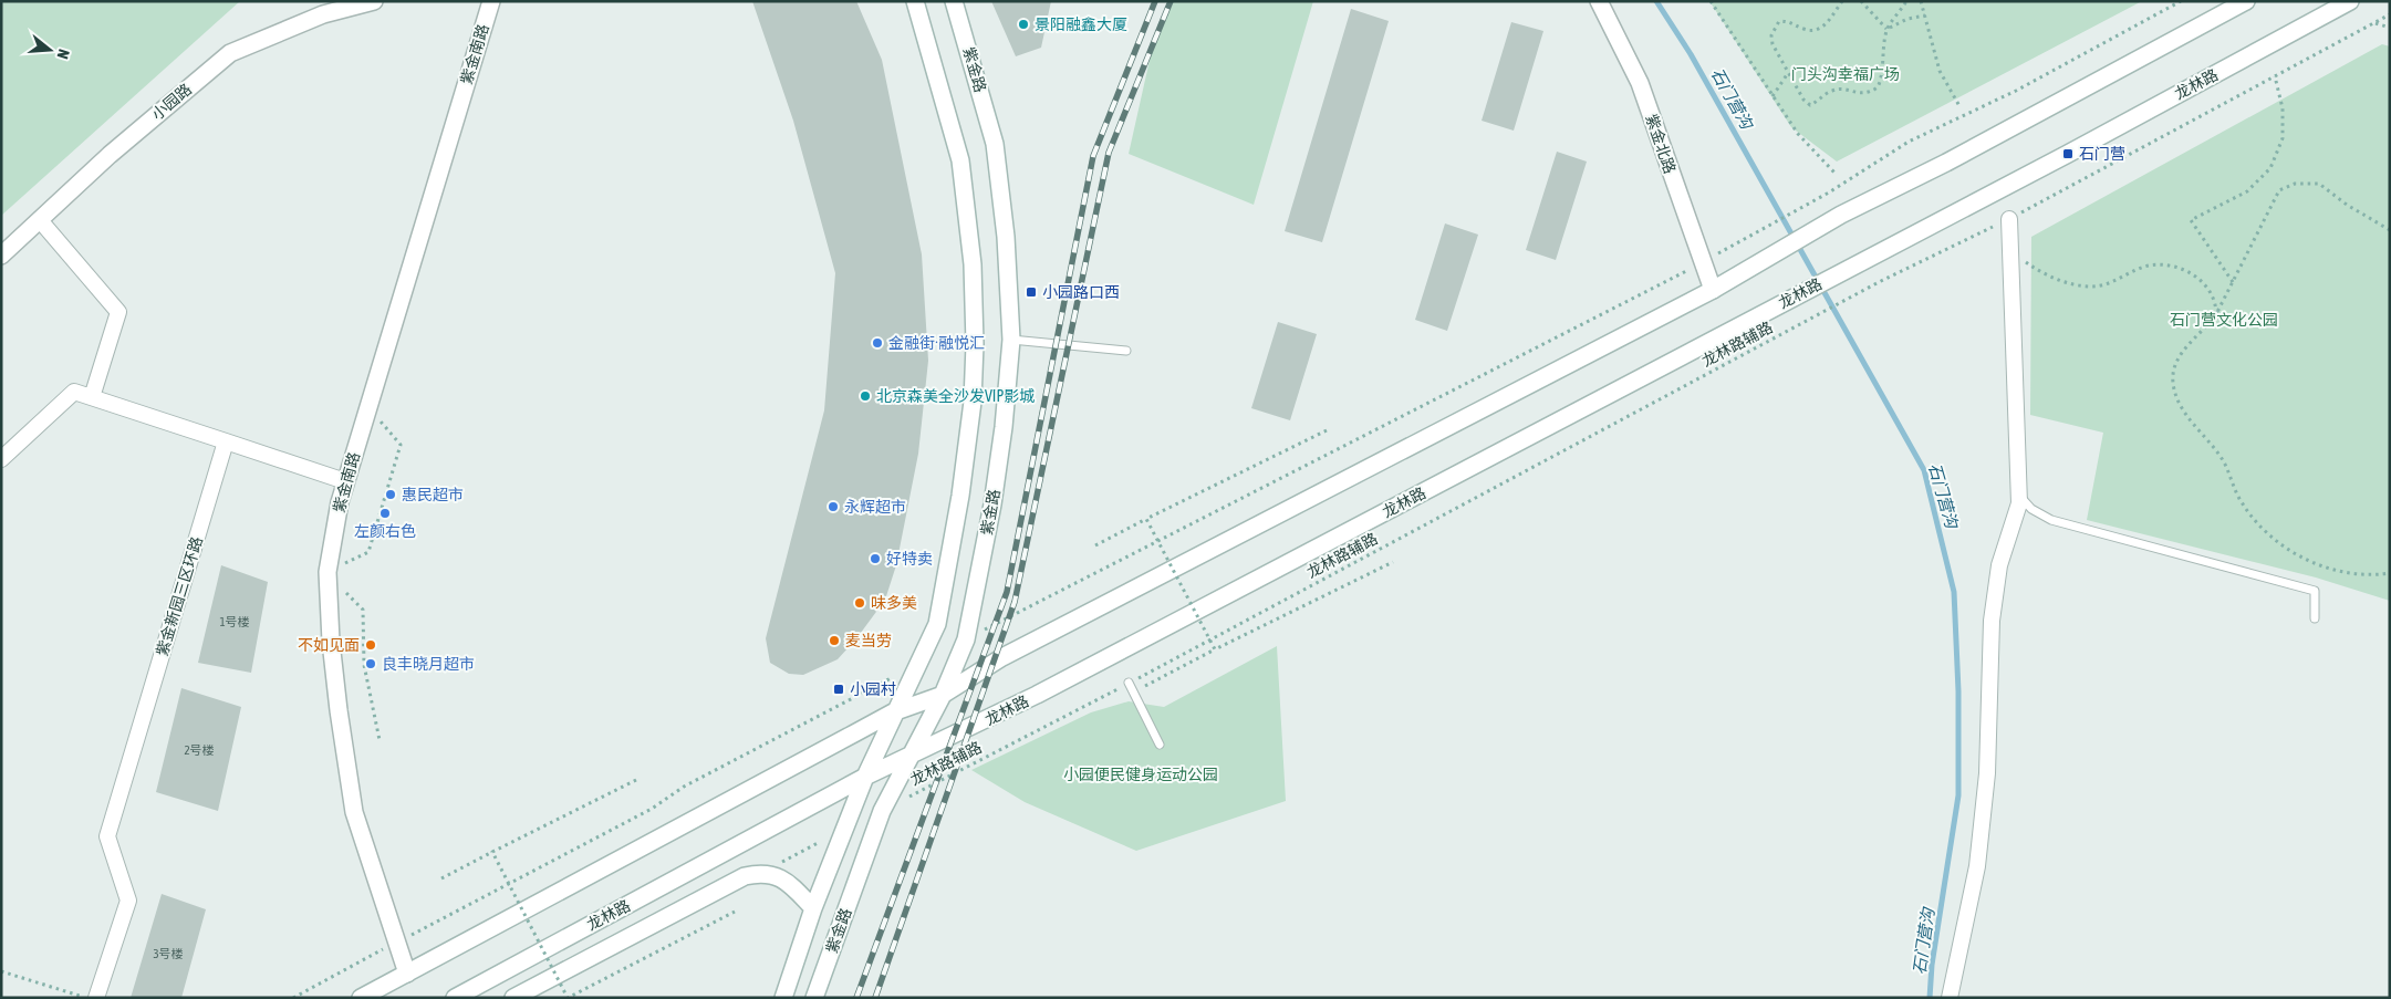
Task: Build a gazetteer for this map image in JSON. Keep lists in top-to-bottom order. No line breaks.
{"streets":{"main road":["紫金南路","紫金路","龙林路","小园路","紫金北路"],"street":["紫金新园三区环路"],"path":["龙林路辅路"]},"crossings":[["紫金路","龙林路"],["龙林路","龙林路辅路"]],"water":["石门营沟"],"parks":["门头沟幸福广场","石门营文化公园","小园便民健身运动公园"],"places":{"other":["景阳融鑫大厦","金融街·融悦汇","北京森美全沙发VIP影城","惠民超市","永辉超市","左颜右色","好特卖","味多美","麦当劳","不如见面","良丰晓月超市"],"transit":["石门营","小园路口西","小园村"]},"house_numbers":["1号楼","2号楼","3号楼"],"north":"right"}
